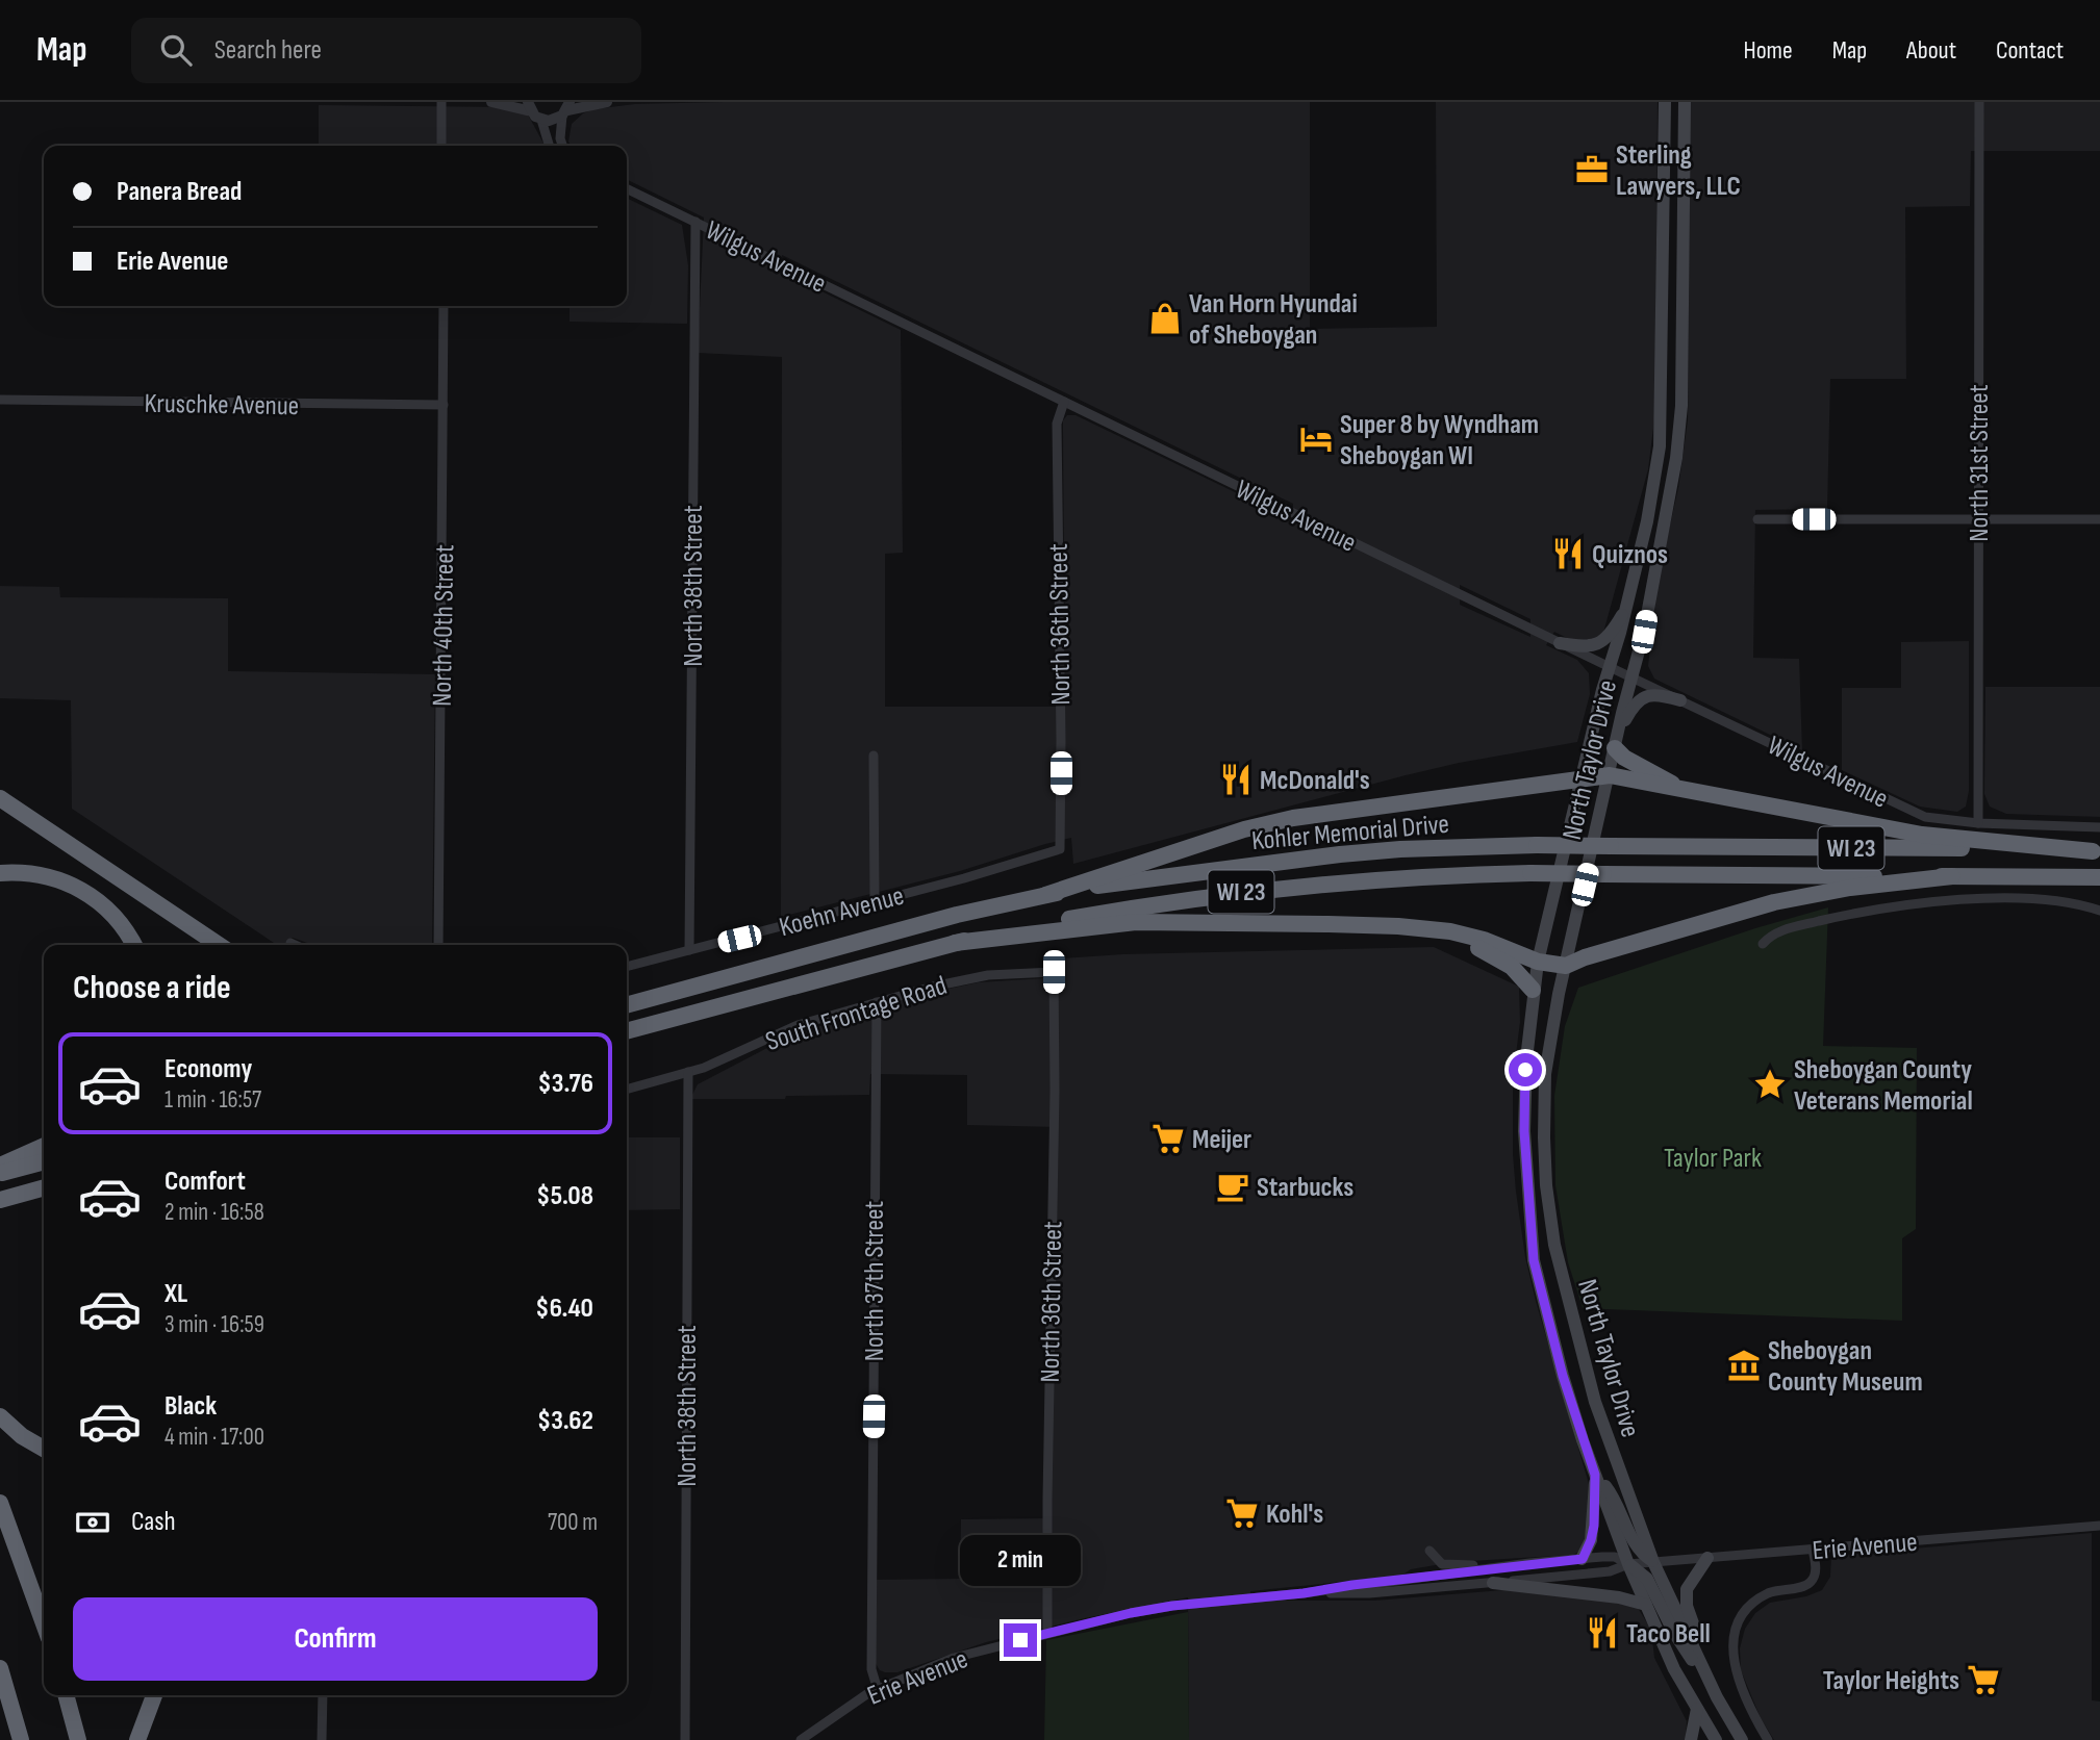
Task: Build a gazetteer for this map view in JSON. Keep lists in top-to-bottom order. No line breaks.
{"streets":{"highway":["Kohler Memorial Drive","WI 23"],"main road":["North Taylor Drive"],"street":["Wilgus Avenue","Kruschke Avenue","North 31st Street","North 38th Street","North 36th Street","North 40th Street","Koehn Avenue","South Frontage Road","North 37th Street","Erie Avenue"]},"crossings":[["Wilgus Avenue","North 31st Street"],["Wilgus Avenue","North 38th Street"],["Wilgus Avenue","North 36th Street"],["Wilgus Avenue","North Taylor Drive"],["Kruschke Avenue","North 40th Street"],["North 38th Street","Koehn Avenue"],["North 38th Street","South Frontage Road"],["North 36th Street","Koehn Avenue"],["North 36th Street","South Frontage Road"],["North 36th Street","Erie Avenue"],["North Taylor Drive","Erie Avenue"],["South Frontage Road","North 37th Street"],["North 37th Street","Erie Avenue"]],"parks":["Taylor Park"],"places":{"office":["Sterling Lawyers, LLC"],"shop":["Van Horn Hyundai of Sheboygan"],"hotel":["Super 8 by Wyndham Sheboygan WI"],"restaurant":["Quiznos","McDonald's","Taco Bell"],"place":["Sheboygan County Veterans Memorial"],"supermarket":["Meijer","Kohl's","Taylor Heights"],"cafe":["Starbucks"],"museum":["Sheboygan County Museum"]},"page":{"header":"Map","search":"Search here","nav":["Home","Map","About","Contact"],"banner":["Panera Bread","Erie Avenue"],"heading":"Choose a ride","list":[{"name":"Economy","note":"1 min · 16:57","value":"$3.76"},{"name":"Comfort","note":"2 min · 16:58","value":"$5.08"},{"name":"XL","note":"3 min · 16:59","value":"$6.40"},{"name":"Black","note":"4 min · 17:00","value":"$3.62"}],"pay":["Cash","700 m"],"bubble":"2 min","buttons":"Confirm"}}
